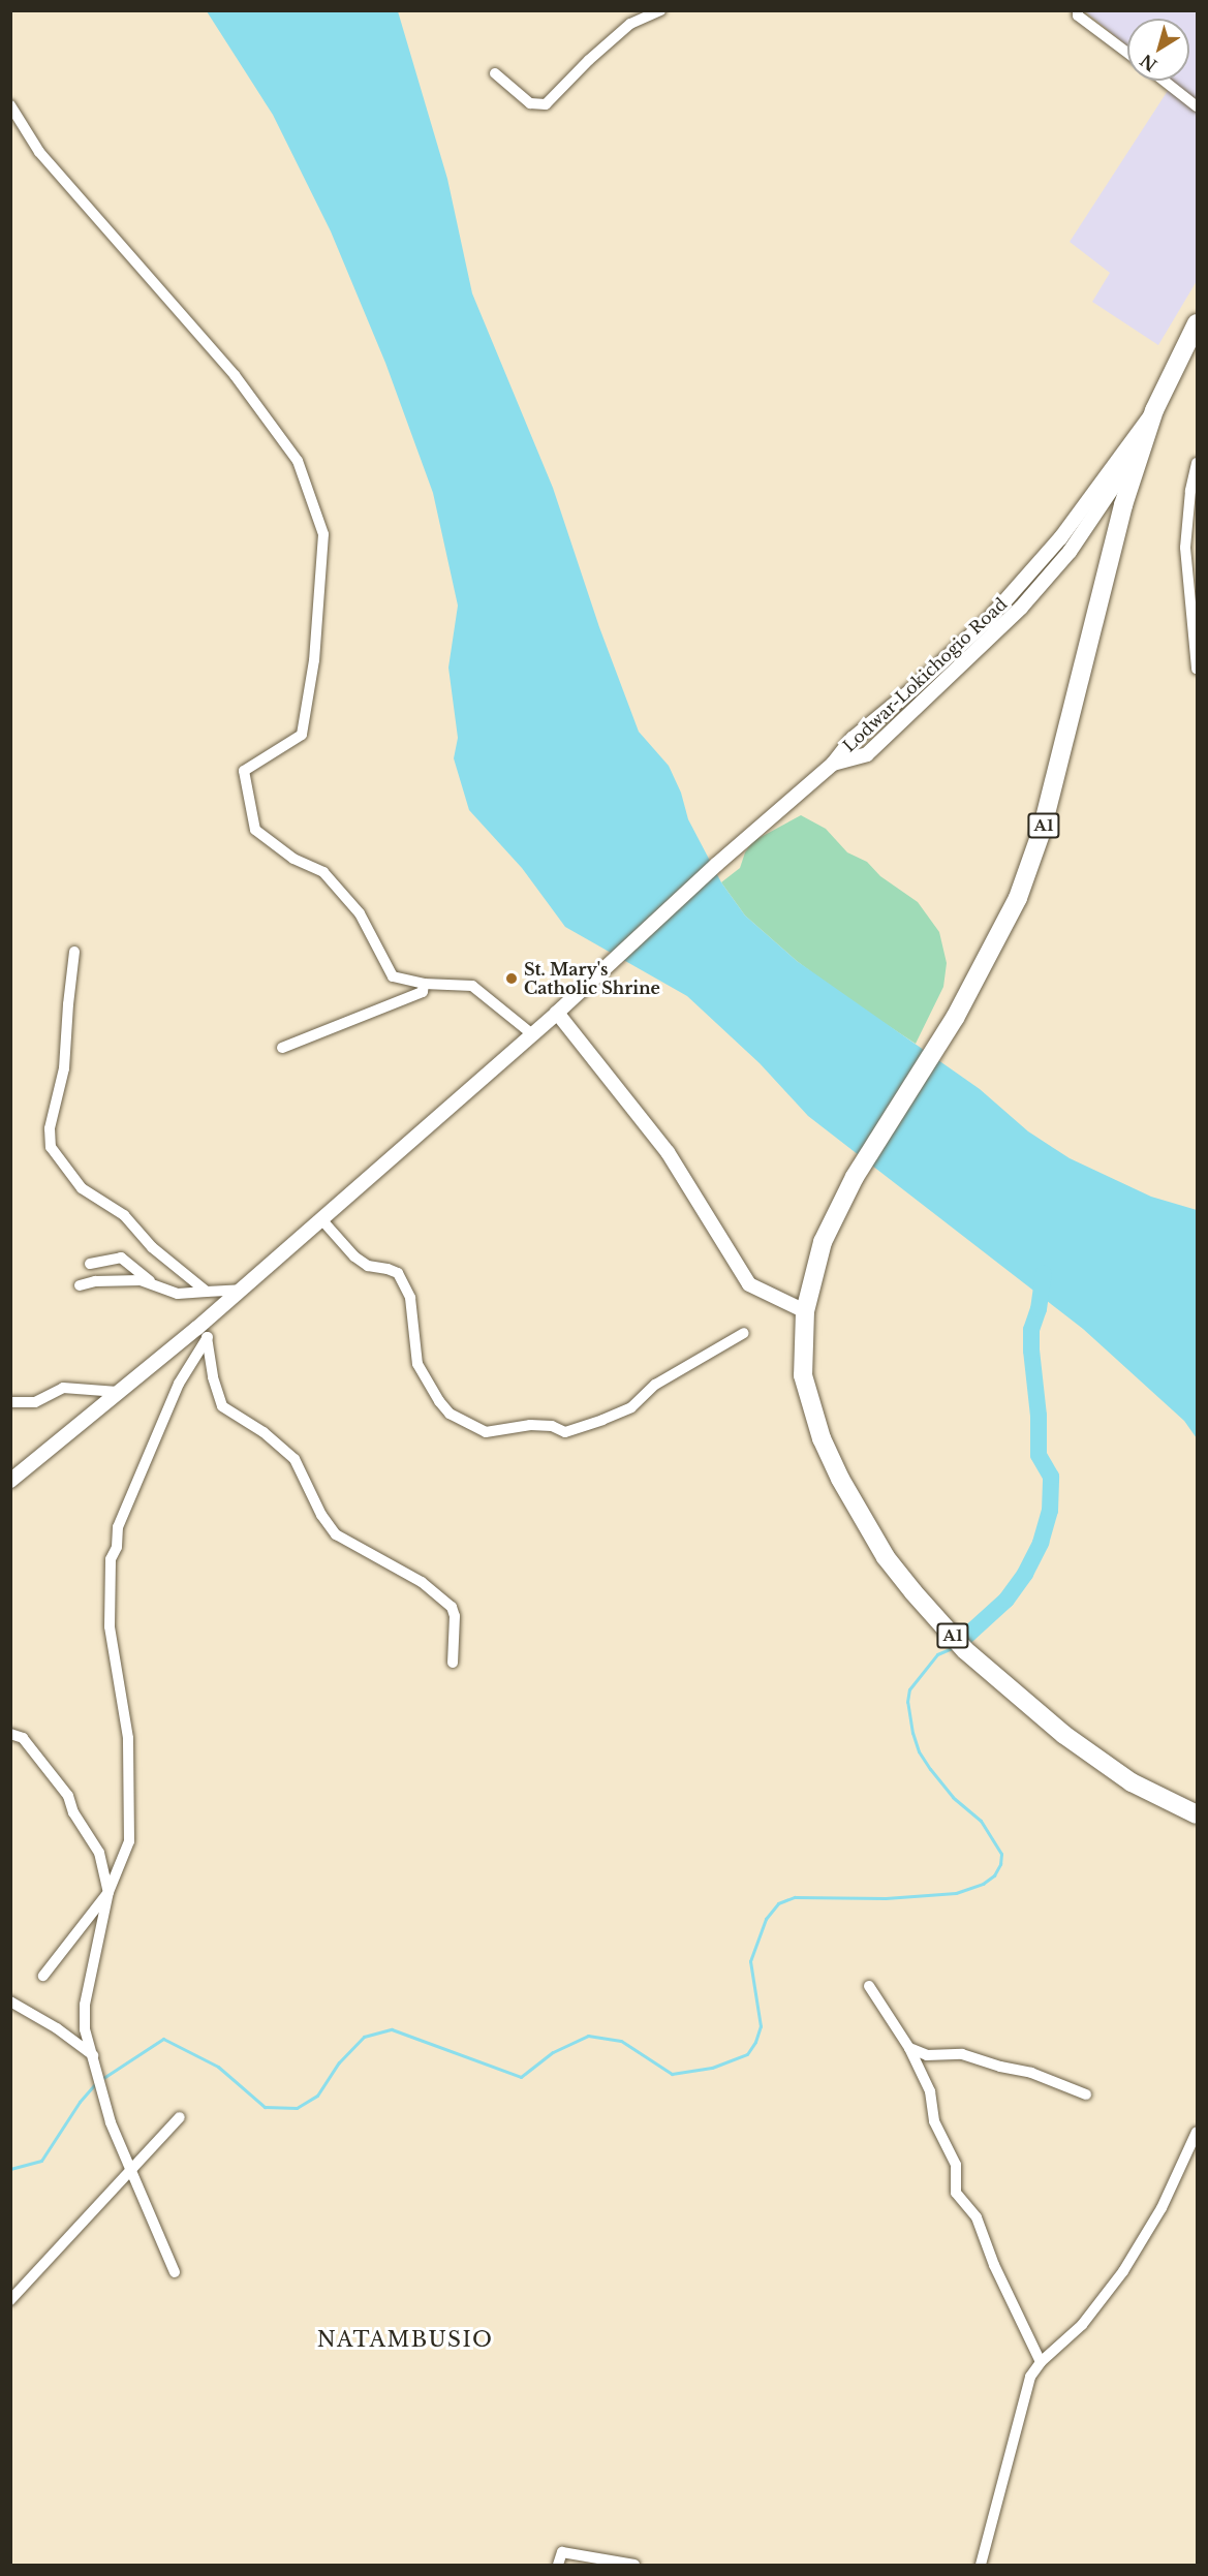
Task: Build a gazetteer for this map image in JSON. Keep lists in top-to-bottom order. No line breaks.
{"streets":{"highway":["Lodwar-Lokichogio Road","A1"]},"crossings":[["Lodwar-Lokichogio Road","A1"]],"districts":["NATAMBUSIO"],"places":["St. Mary's Catholic Shrine"],"north":"bottom left"}
